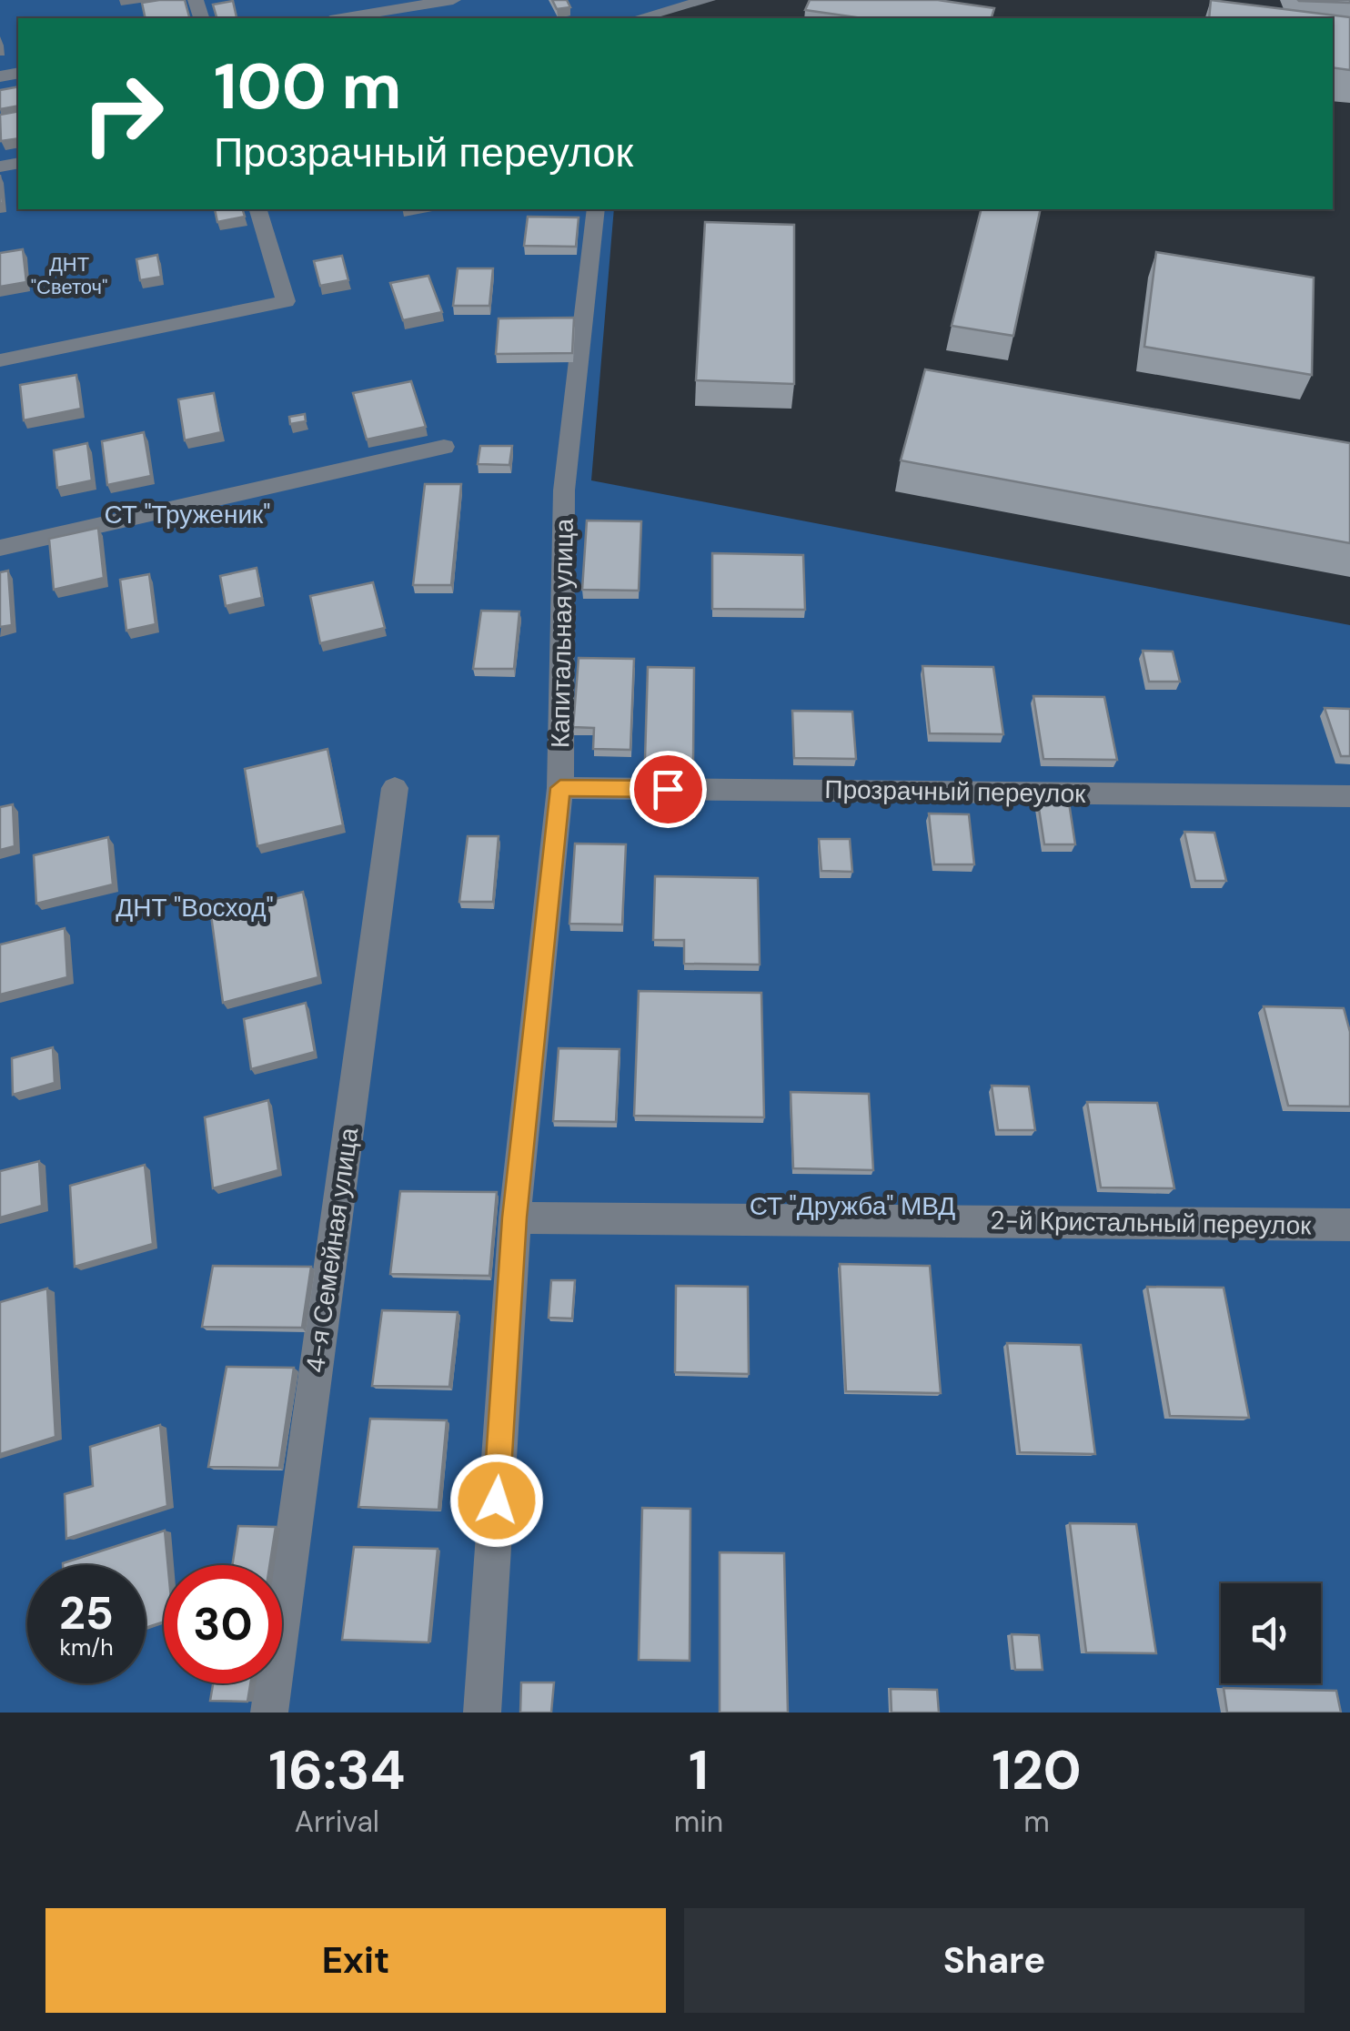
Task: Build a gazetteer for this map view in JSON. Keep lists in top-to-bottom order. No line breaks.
{"streets":{"street":["Капитальная улица","Прозрачный переулок","2-й Кристальный переулок","4-я Семейная улица"]},"crossings":[["Капитальная улица","Прозрачный переулок"],["Капитальная улица","2-й Кристальный переулок"]],"parks":["ДНТ \"Светоч\"","СТ \"Труженик\"","ДНТ \"Восход\"","СТ \"Дружба\" МВД"],"page":{"turn":["100 m","Прозрачный переулок"],"speed":"25 km/h","limit":"30","eta":["16:34","Arrival","1","min","120","m"],"buttons":["Exit","Share"]}}
